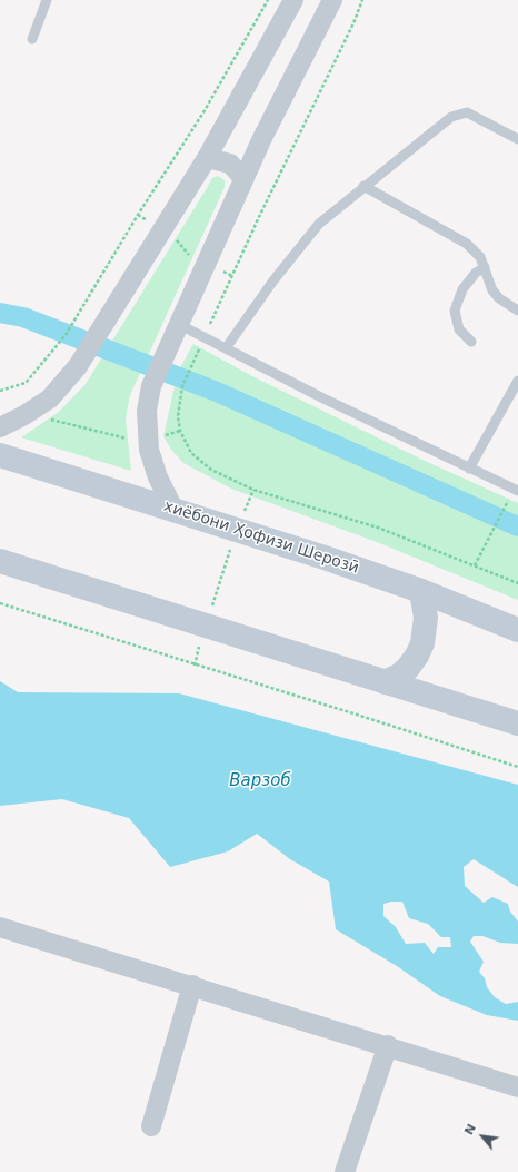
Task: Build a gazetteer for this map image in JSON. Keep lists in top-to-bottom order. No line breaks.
{"streets":{"main road":["хиёбони Ҳофизи Шерозӣ"]},"water":["Варзоб"],"north":"top left"}
